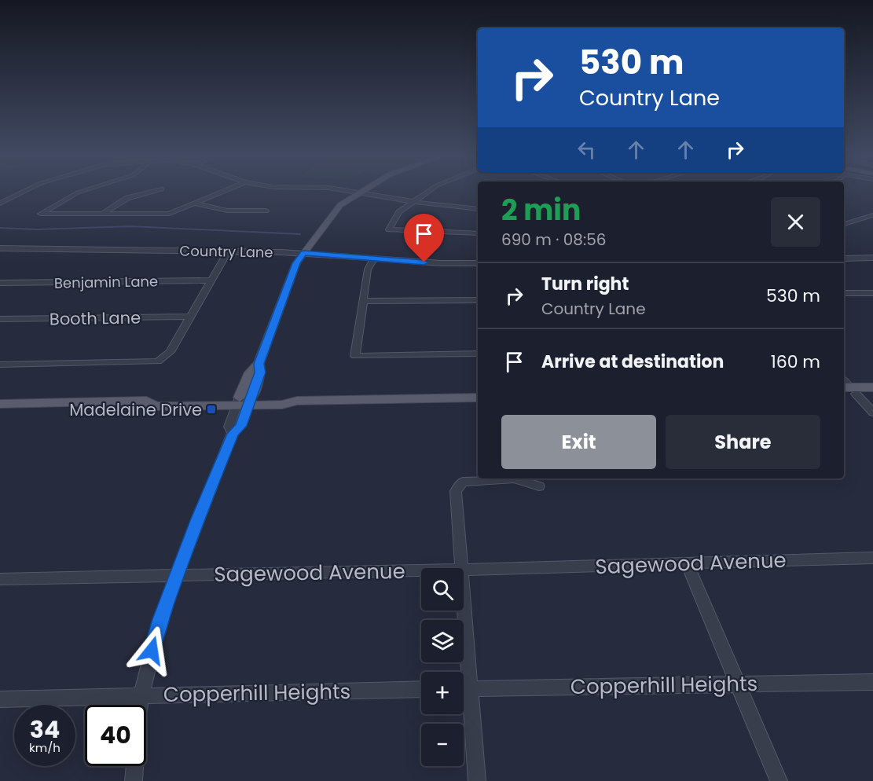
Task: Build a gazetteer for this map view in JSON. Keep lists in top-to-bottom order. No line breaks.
{"streets":{"street":["Country Lane","Benjamin Lane","Booth Lane","Sagewood Avenue","Copperhill Heights"]},"places":{"transit":["Madelaine Drive"]},"page":{"turn":["530 m","Country Lane"],"heading":["2 min","690 m · 08:56"],"list":[{"name":"Turn right","note":"Country Lane","value":"530 m"},{"name":"Arrive at destination","value":"160 m"}],"buttons":["Exit","Share"],"map_buttons":["+","−"],"speed":"34 km/h","limit":"40"}}
